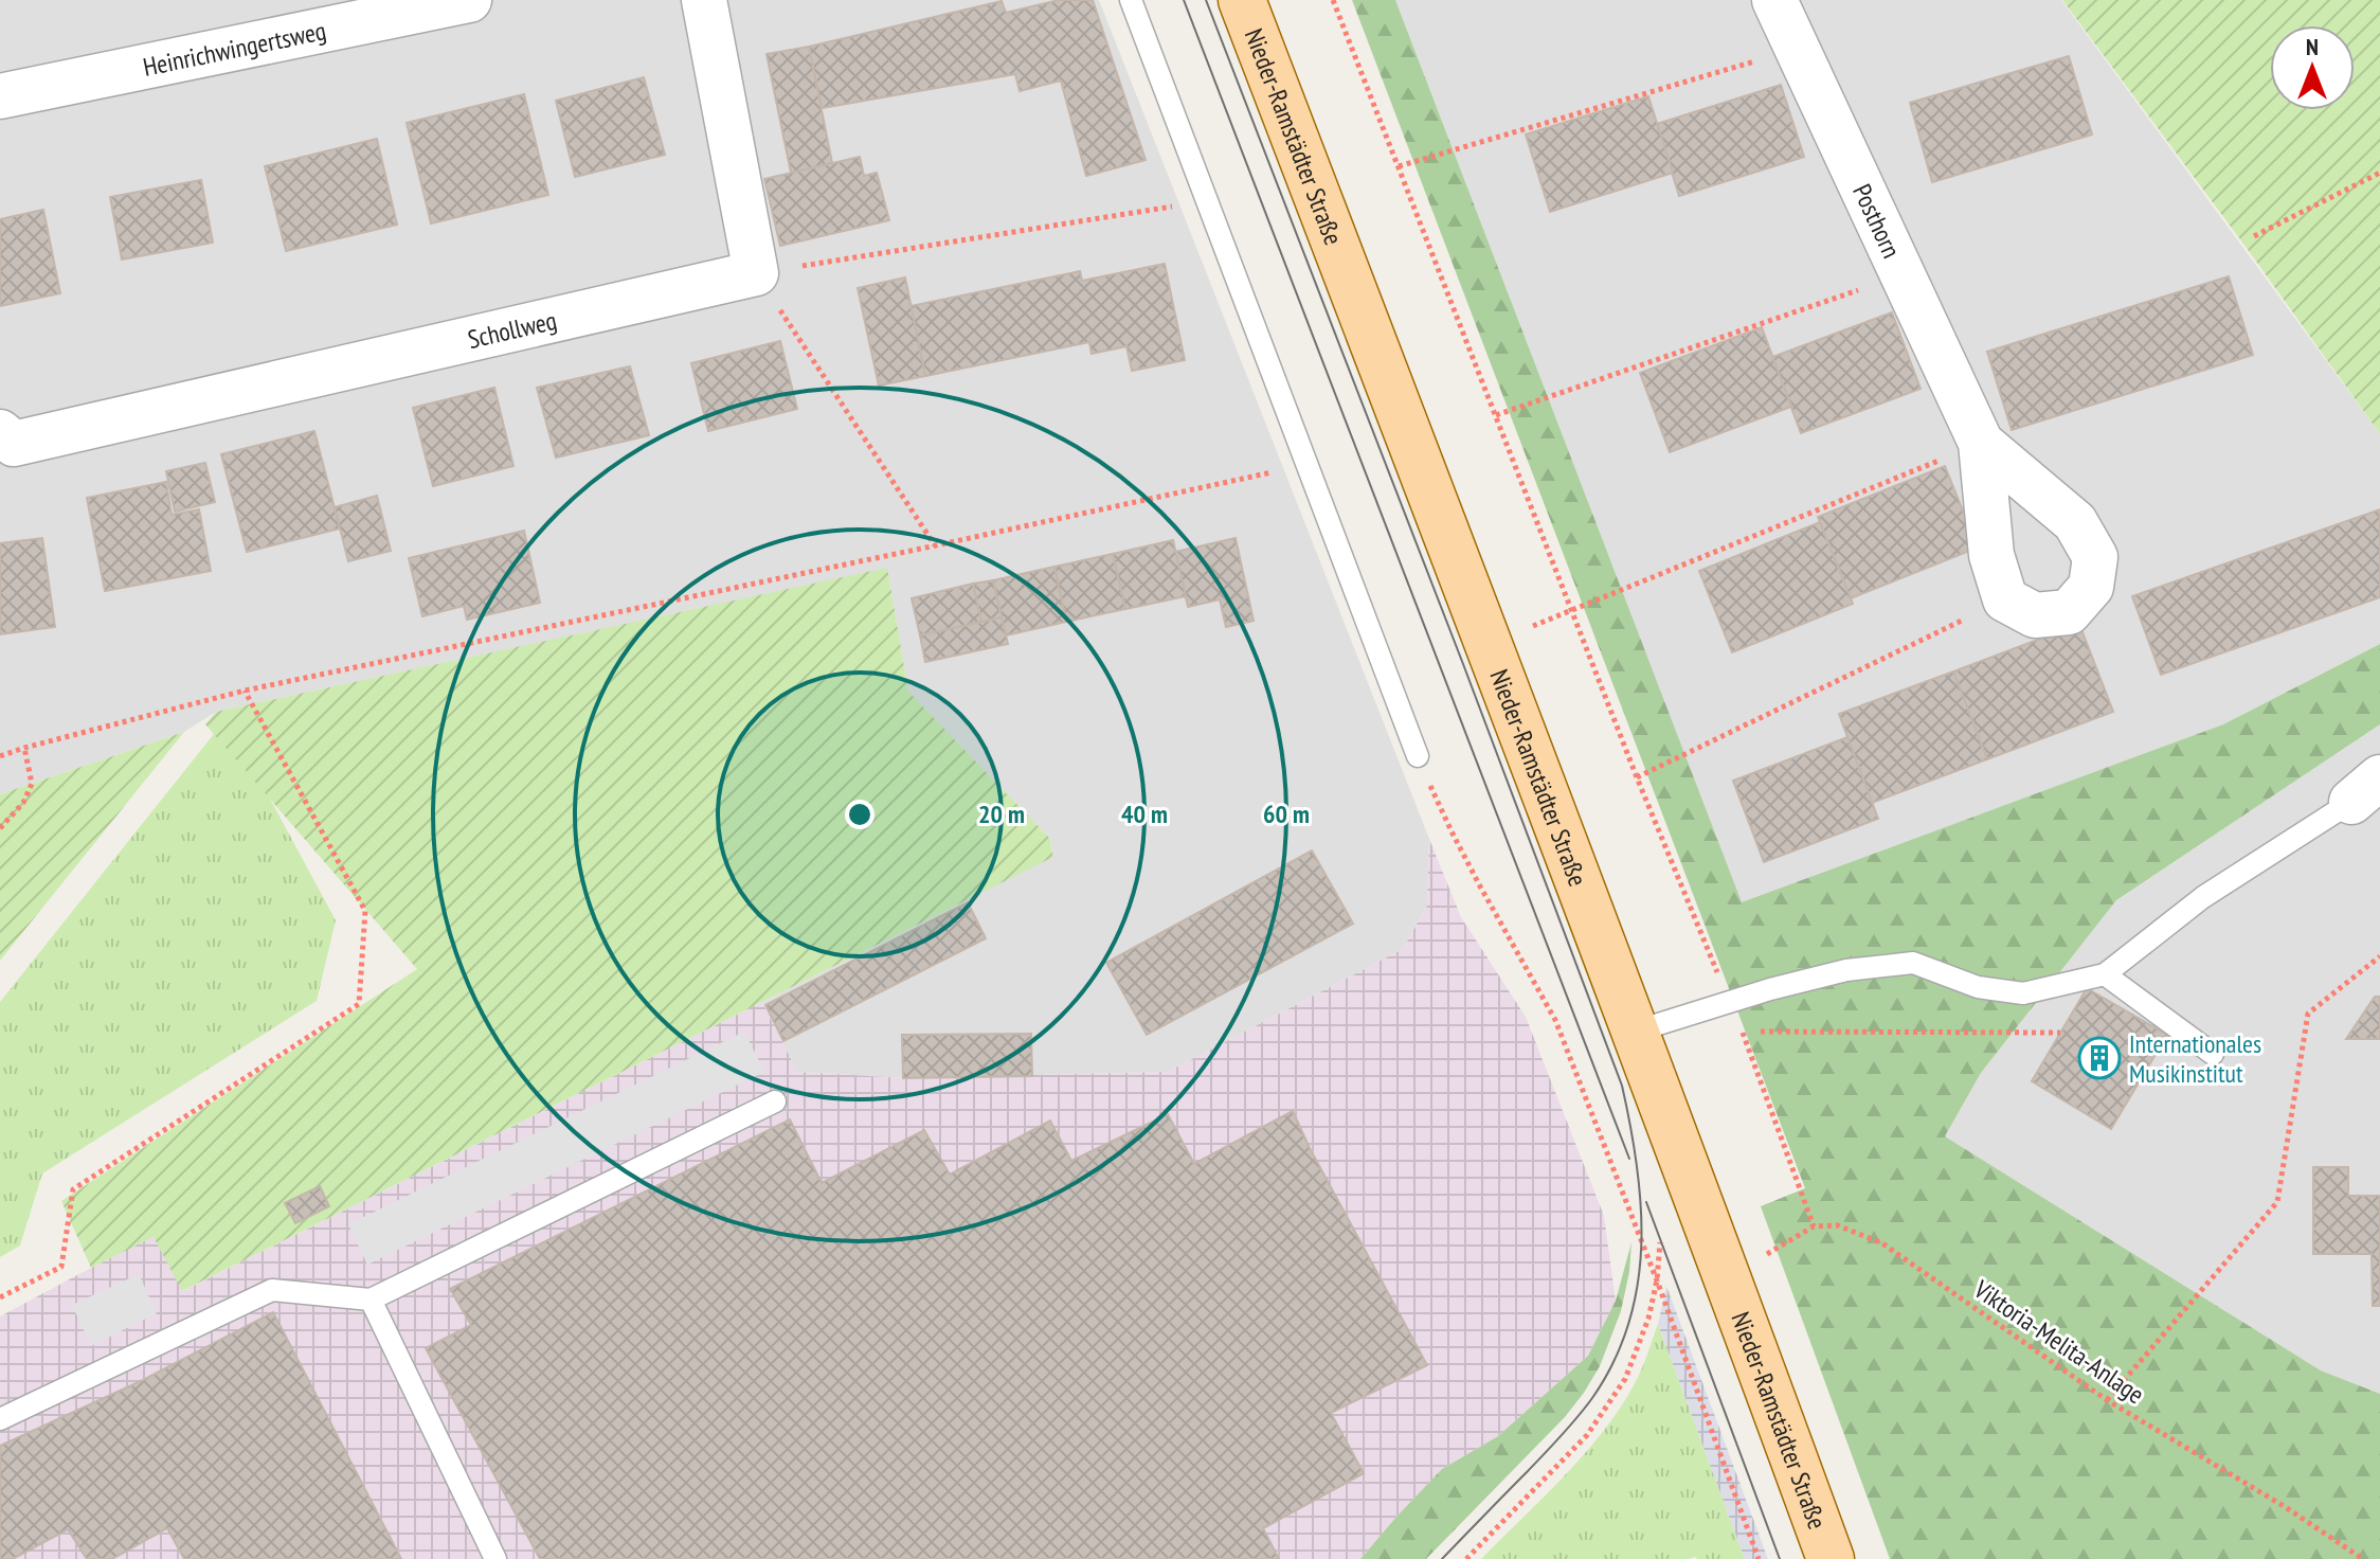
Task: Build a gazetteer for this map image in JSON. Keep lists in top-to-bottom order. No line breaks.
{"streets":{"main road":["Nieder-Ramstädter Straße"],"street":["Heinrichwingertsweg","Posthorn","Schollweg"],"path":["Viktoria-Melita-Anlage"]},"places":{"building":["Internationales Musikinstitut"]},"north":"top","rings":["20 m","40 m","60 m"]}
